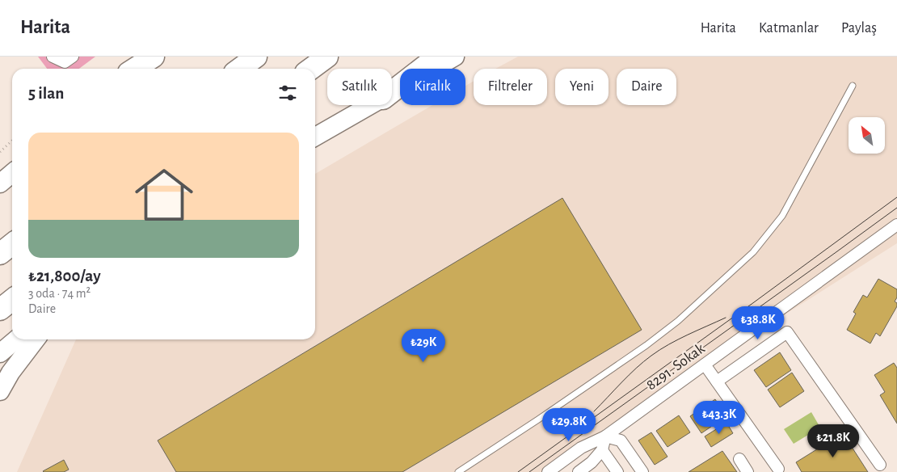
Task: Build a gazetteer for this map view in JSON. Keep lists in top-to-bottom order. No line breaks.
{"streets":{"street":["8291. Sokak"]},"north":"top left","page":{"header":"Harita","nav":["Harita","Katmanlar","Paylaş"],"chip":["Satılık","Kiralık","Filtreler","Yeni","Daire"],"heading":"5 ilan","list":[{"name":"₺21,800/ay","note":"3 oda · 74 m² · Daire"}],"price":["₺38.8K","₺29K","₺43.3K","₺29.8K","₺21.8K"]}}
